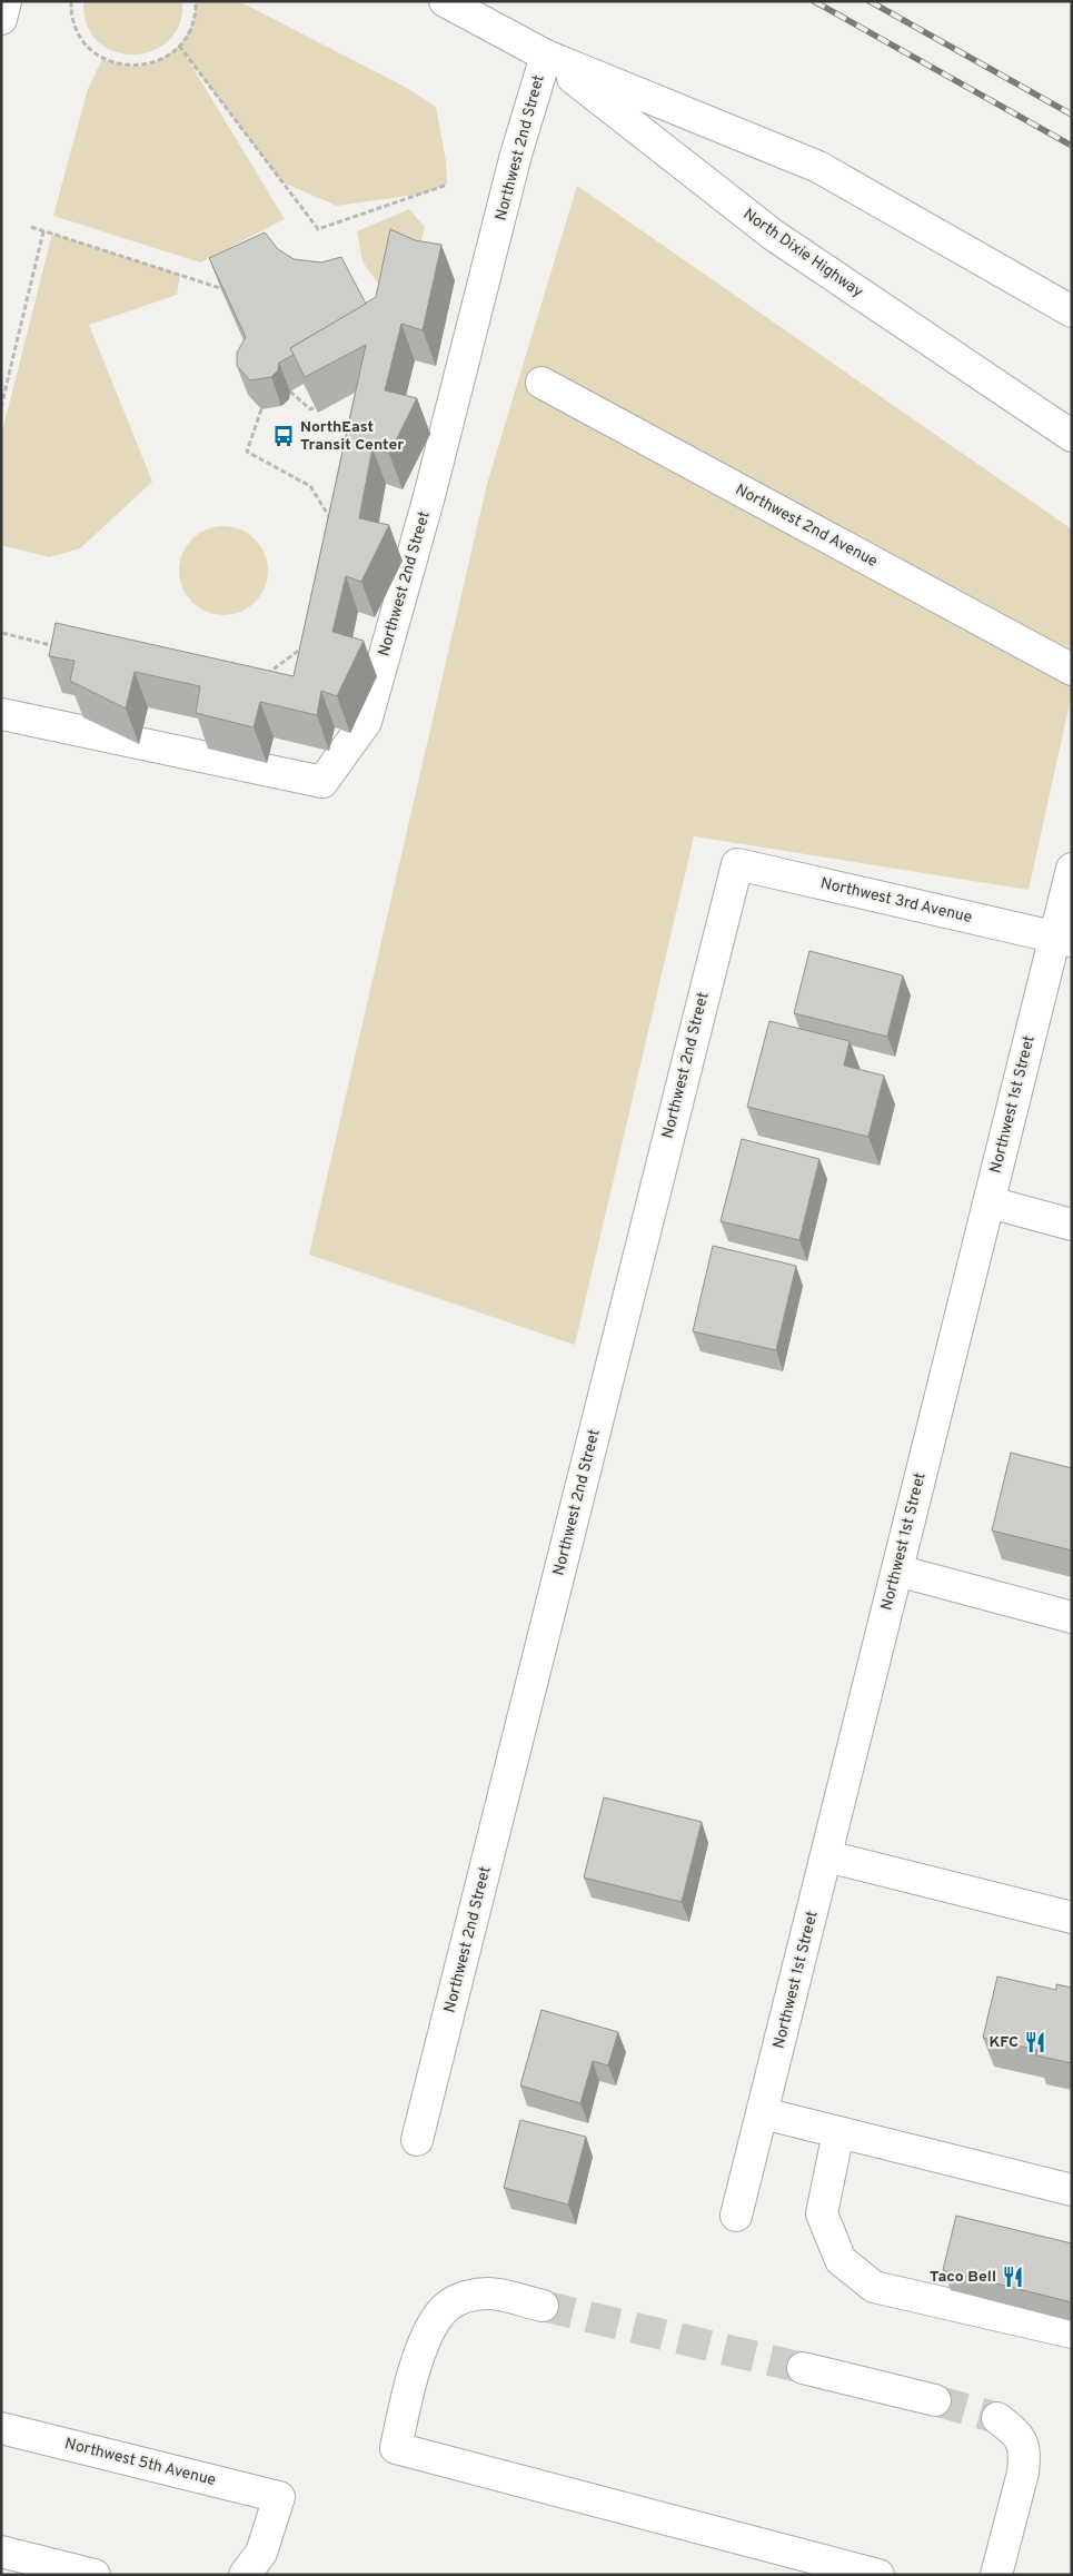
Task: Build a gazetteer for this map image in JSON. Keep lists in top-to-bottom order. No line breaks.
{"streets":{"street":["Northwest 2nd Street","North Dixie Highway","Northwest 2nd Avenue","Northwest 3rd Avenue","Northwest 1st Street","Northwest 5th Avenue"]},"crossings":[["Northwest 2nd Street","North Dixie Highway"],["Northwest 2nd Street","Northwest 3rd Avenue"],["Northwest 3rd Avenue","Northwest 1st Street"]],"places":{"bus stop":["NorthEast Transit Center"],"restaurant":["KFC","Taco Bell"]}}
